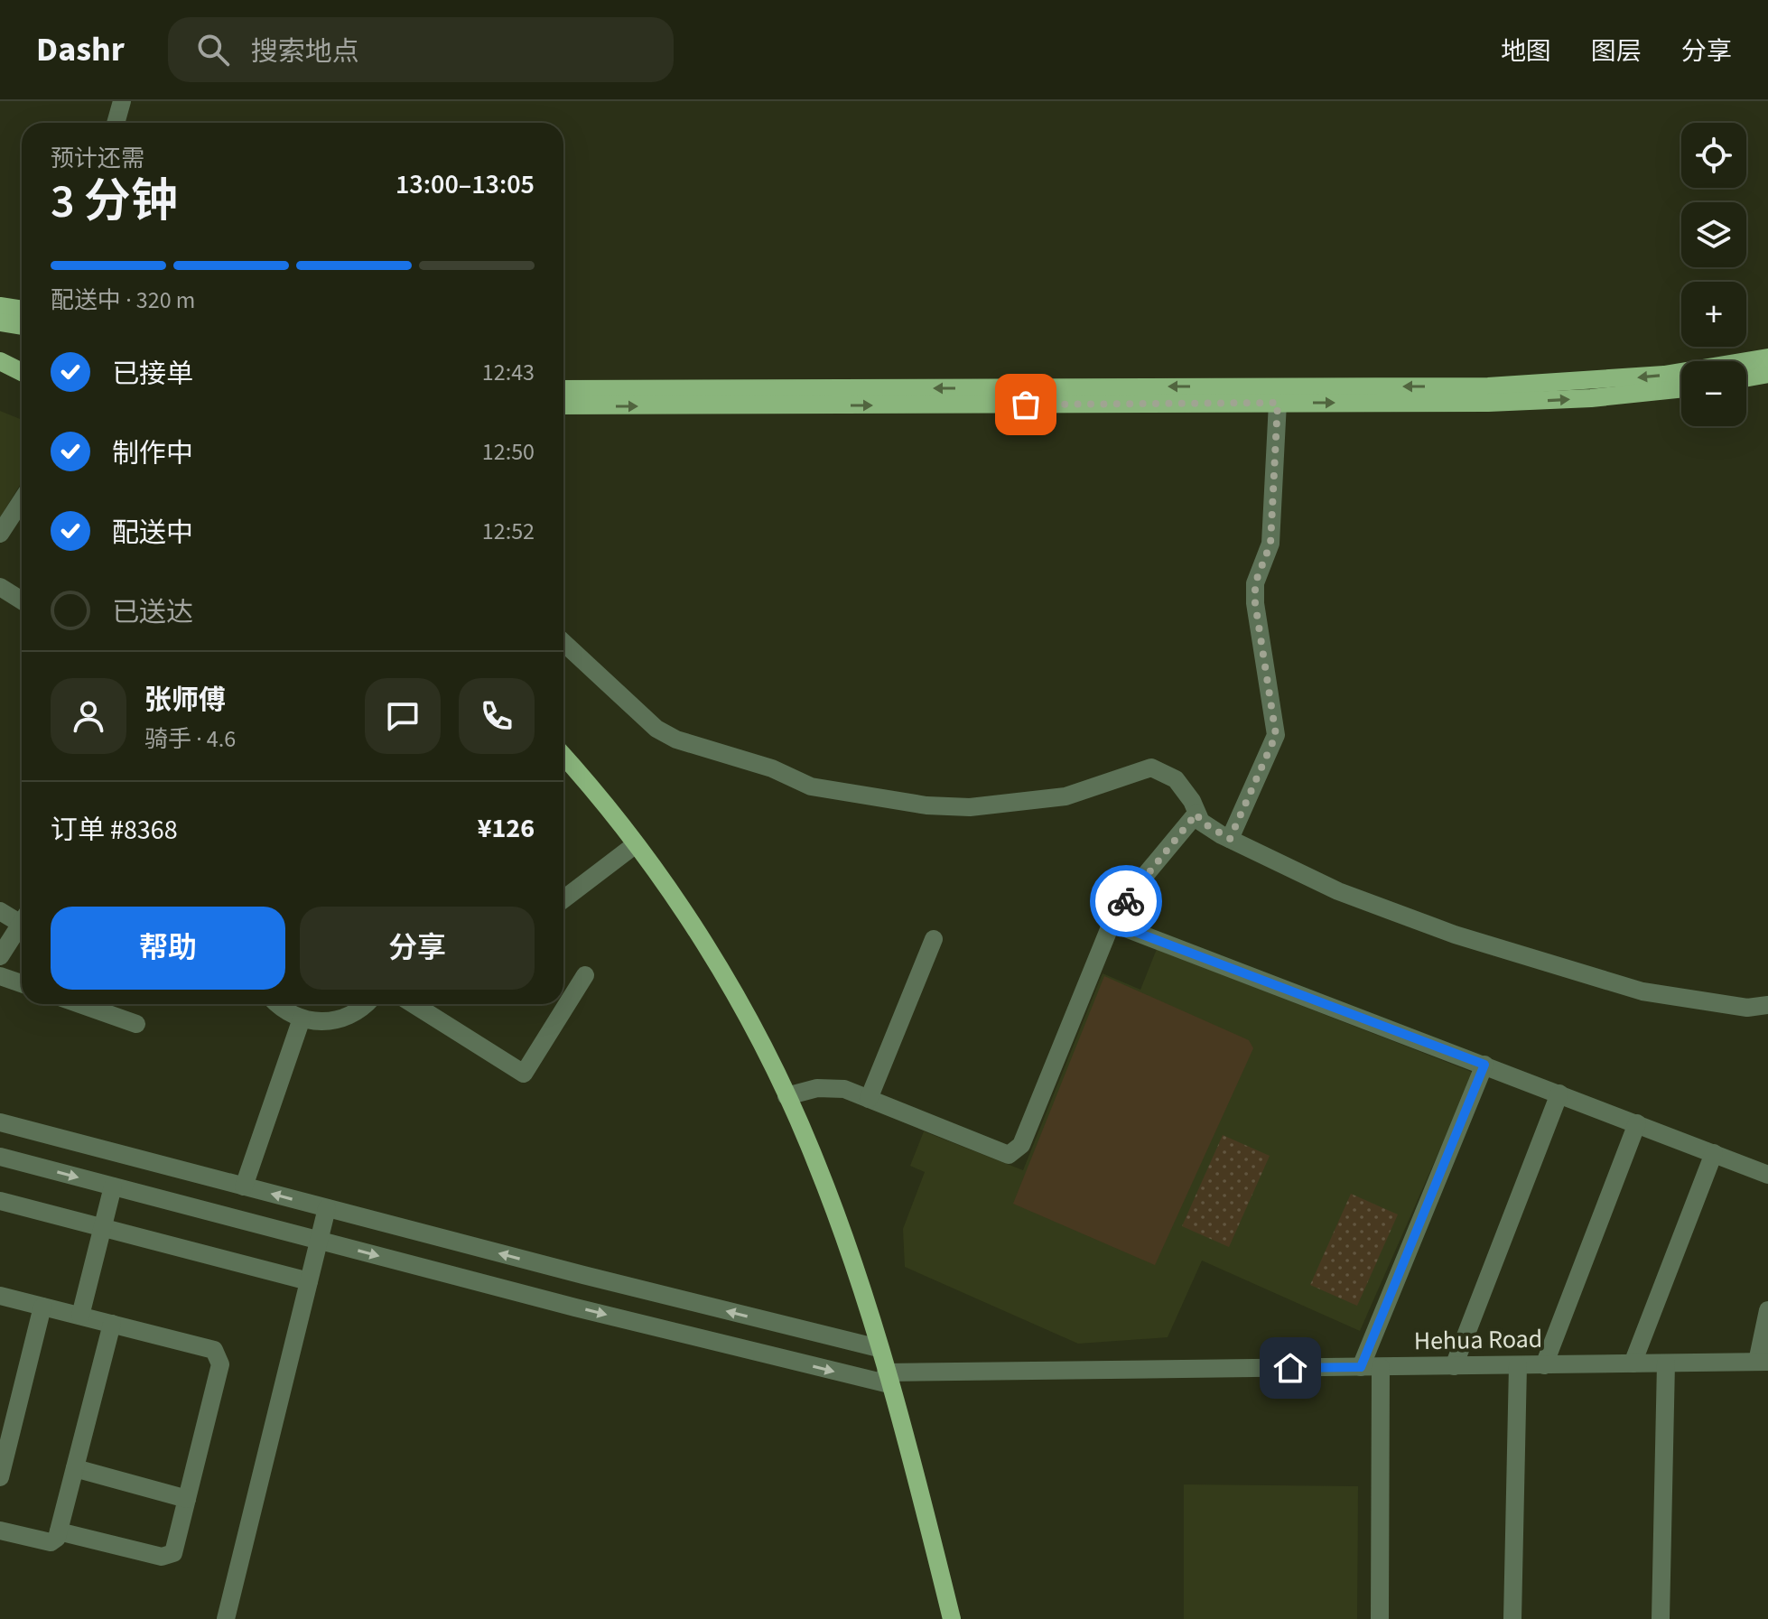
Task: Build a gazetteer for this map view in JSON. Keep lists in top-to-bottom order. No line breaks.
{"streets":{"street":["Hehua Road"]},"page":{"header":"Dashr","search":"搜索地点","nav":["地图","图层","分享"],"map_buttons":["+","−"],"heading":["3 分钟","预计还需","13:00–13:05"],"panel":["张师傅","骑手 · 4.6","订单 #8368","¥126"],"bar":"配送中 · 320 m","list":[["已接单","12:43"],["制作中","12:50"],["配送中","12:52"],"已送达"],"buttons":["帮助","分享"]}}
